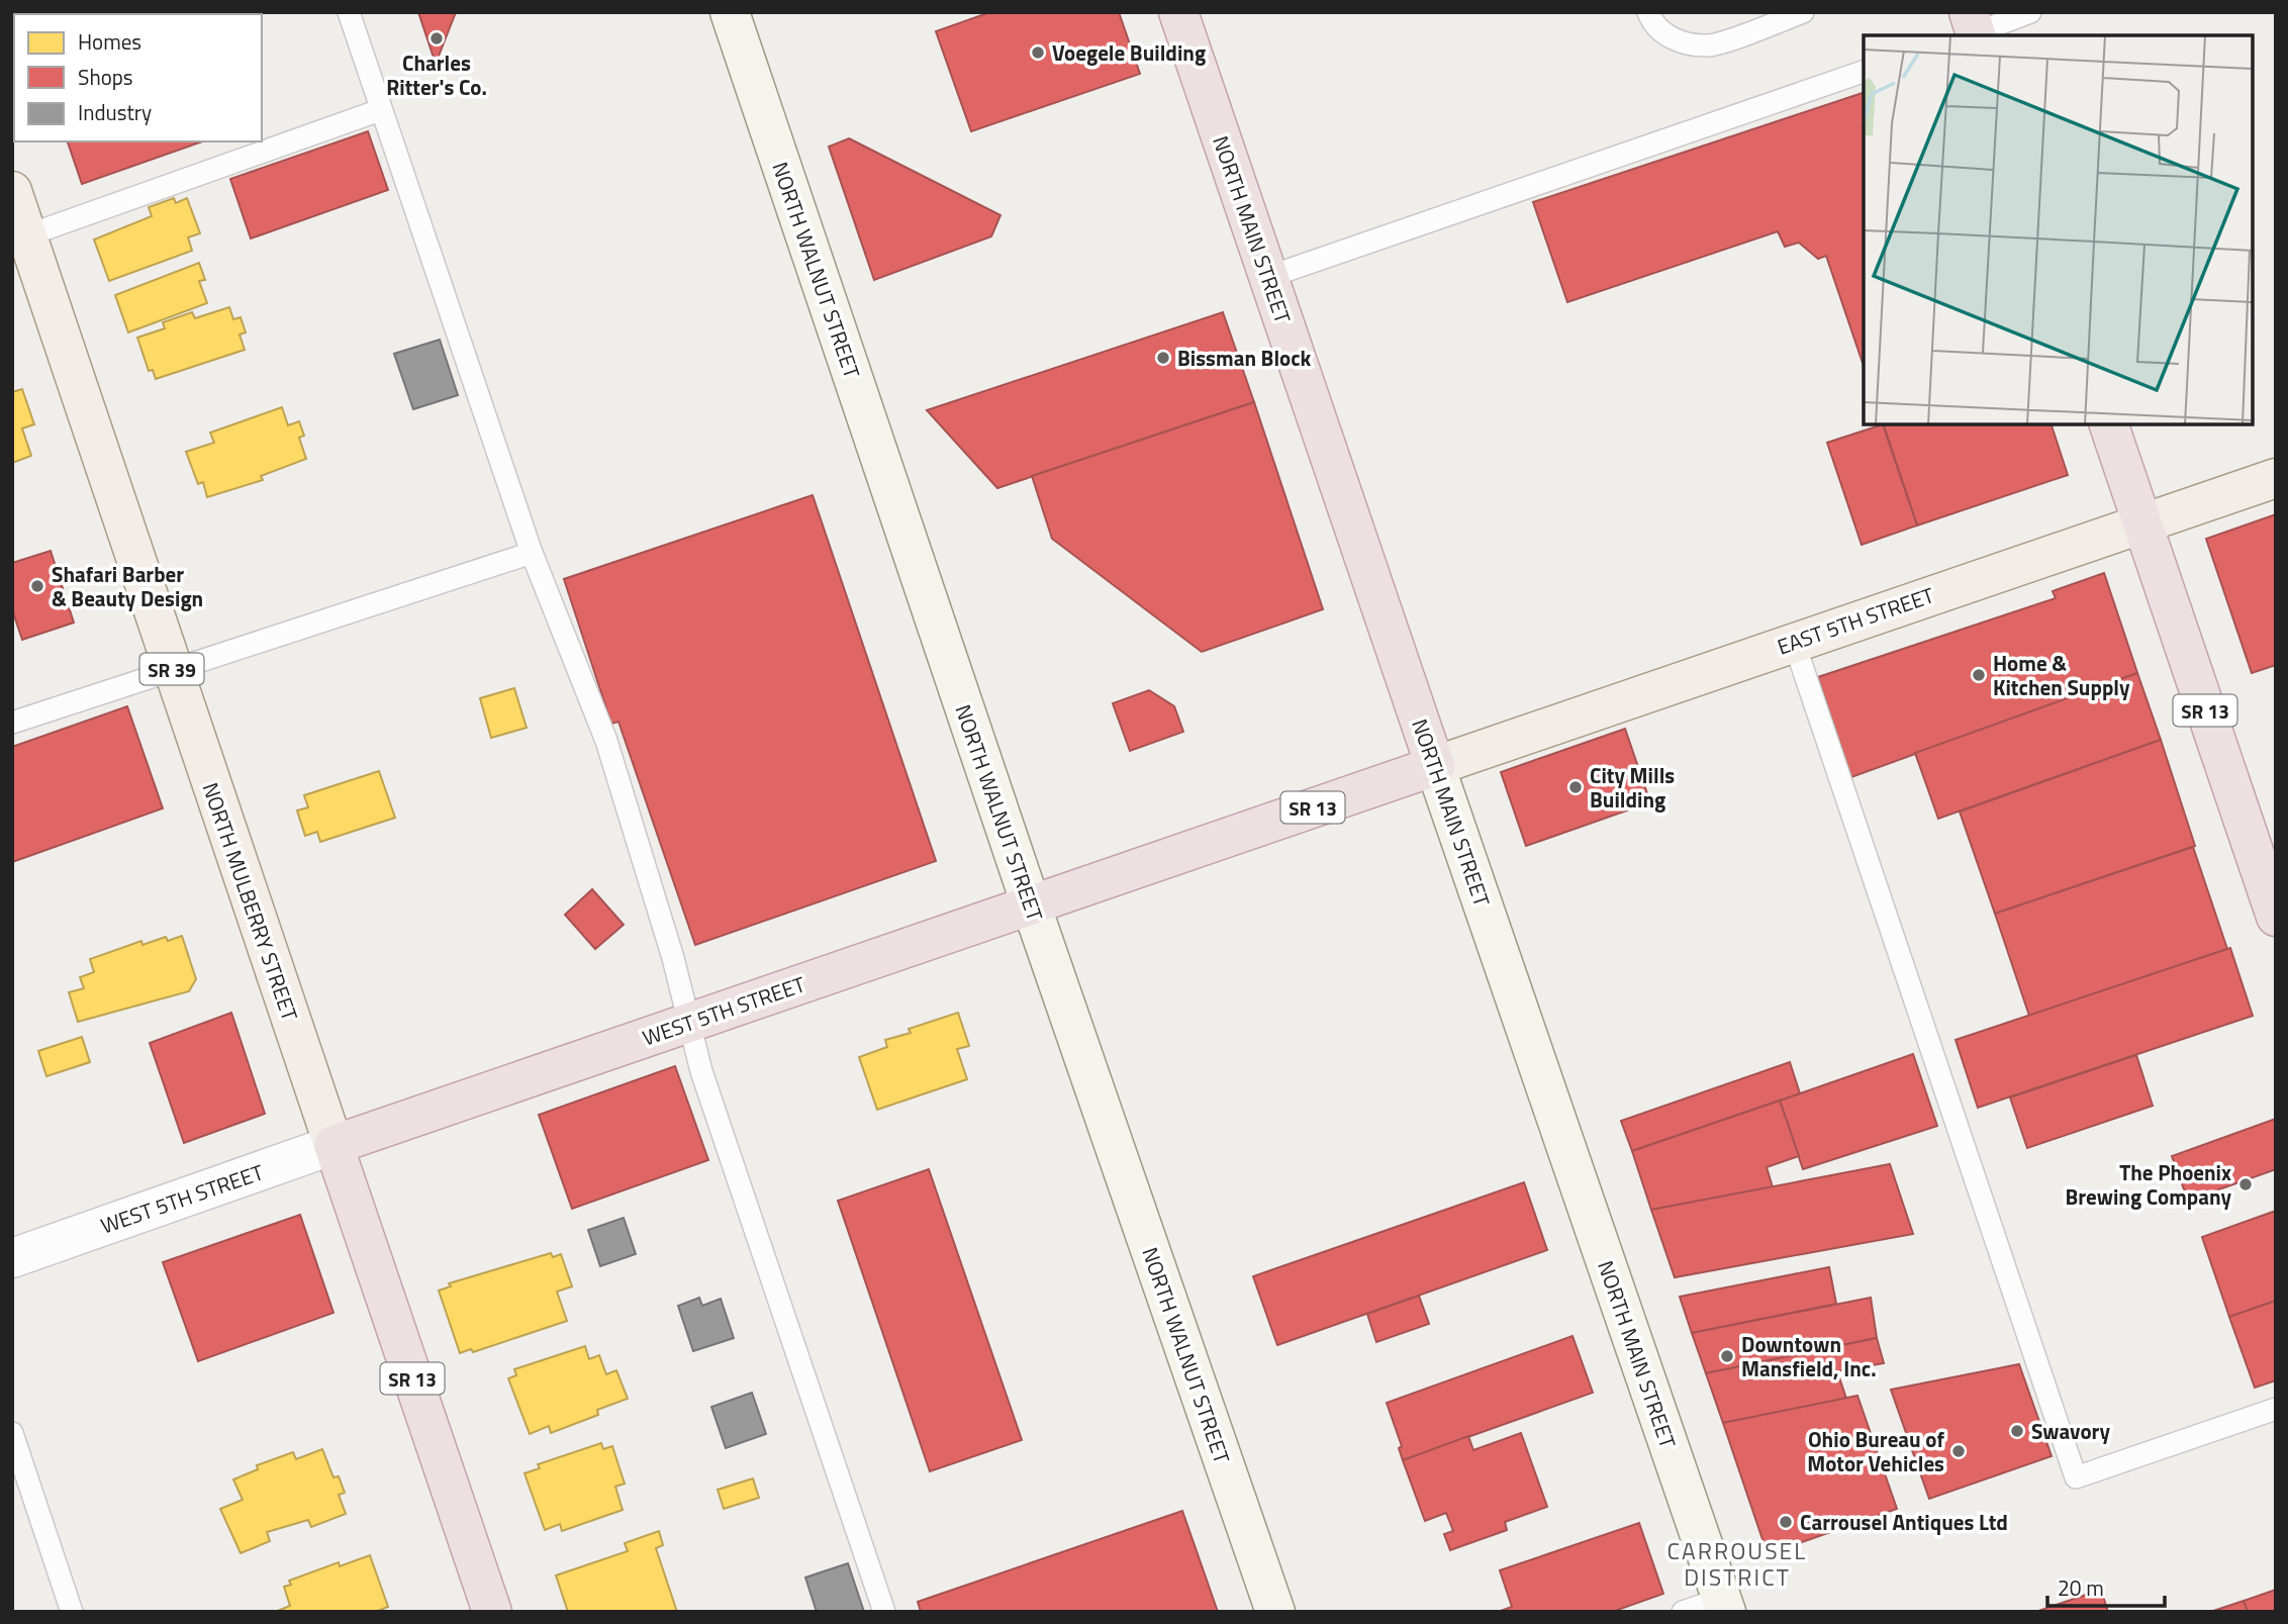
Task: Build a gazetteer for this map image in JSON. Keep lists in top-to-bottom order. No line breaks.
{"streets":{"highway":["NORTH MAIN STREET","SR 13","NORTH MULBERRY STREET","WEST 5TH STREET"],"main road":["EAST 5TH STREET","SR 39"],"street":["NORTH WALNUT STREET"]},"crossings":[["NORTH MAIN STREET","EAST 5TH STREET"],["NORTH MAIN STREET","WEST 5TH STREET"],["NORTH WALNUT STREET","WEST 5TH STREET"],["EAST 5TH STREET","SR 13"],["EAST 5TH STREET","WEST 5TH STREET"],["NORTH MULBERRY STREET","WEST 5TH STREET"]],"districts":["CARROUSEL DISTRICT"],"places":["Charles Ritter's Co.","Voegele Building","Bissman Block","Shafari Barber & Beauty Design","Home & Kitchen Supply","City Mills Building","The Phoenix Brewing Company","Downtown Mansfield, Inc.","Swavory","Ohio Bureau of Motor Vehicles","Carrousel Antiques Ltd"],"legend":["Homes","Shops","Industry"],"scale_bar":"20 m"}
